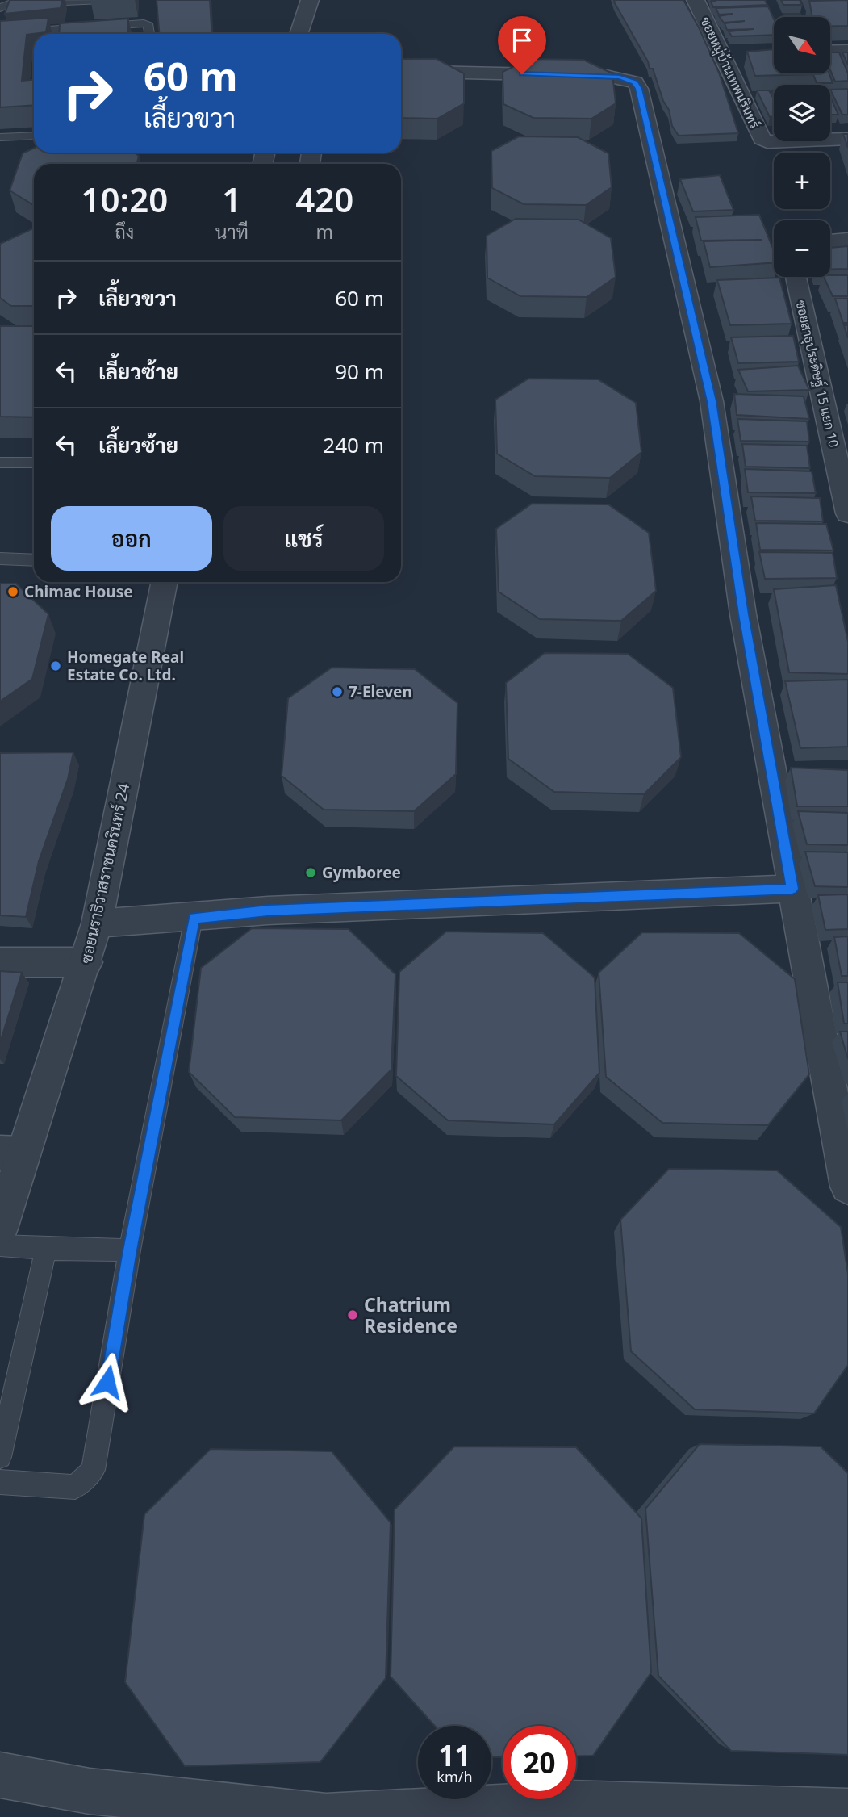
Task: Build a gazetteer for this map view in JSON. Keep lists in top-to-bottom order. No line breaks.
{"streets":{"street":["ซอยหมู่บ้านเทพนรินทร์","ซอยสาธุประดิษฐ์ 15 แยก 10","ซอยนราธิวาสราชนครินทร์ 24"]},"places":["Chimac House","Homegate Real Estate Co. Ltd.","7-Eleven","Gymboree","Chatrium Residence"],"north":"bottom right","page":{"map_buttons":["+","−"],"turn":["60 m","เลี้ยวขวา"],"eta":["10:20","ถึง","1","นาที","420","m"],"list":[{"name":"เลี้ยวขวา","value":"60 m"},{"name":"เลี้ยวซ้าย","value":"90 m"},{"name":"เลี้ยวซ้าย","value":"240 m"}],"buttons":["ออก","แชร์"],"speed":"11 km/h","limit":"20"}}
